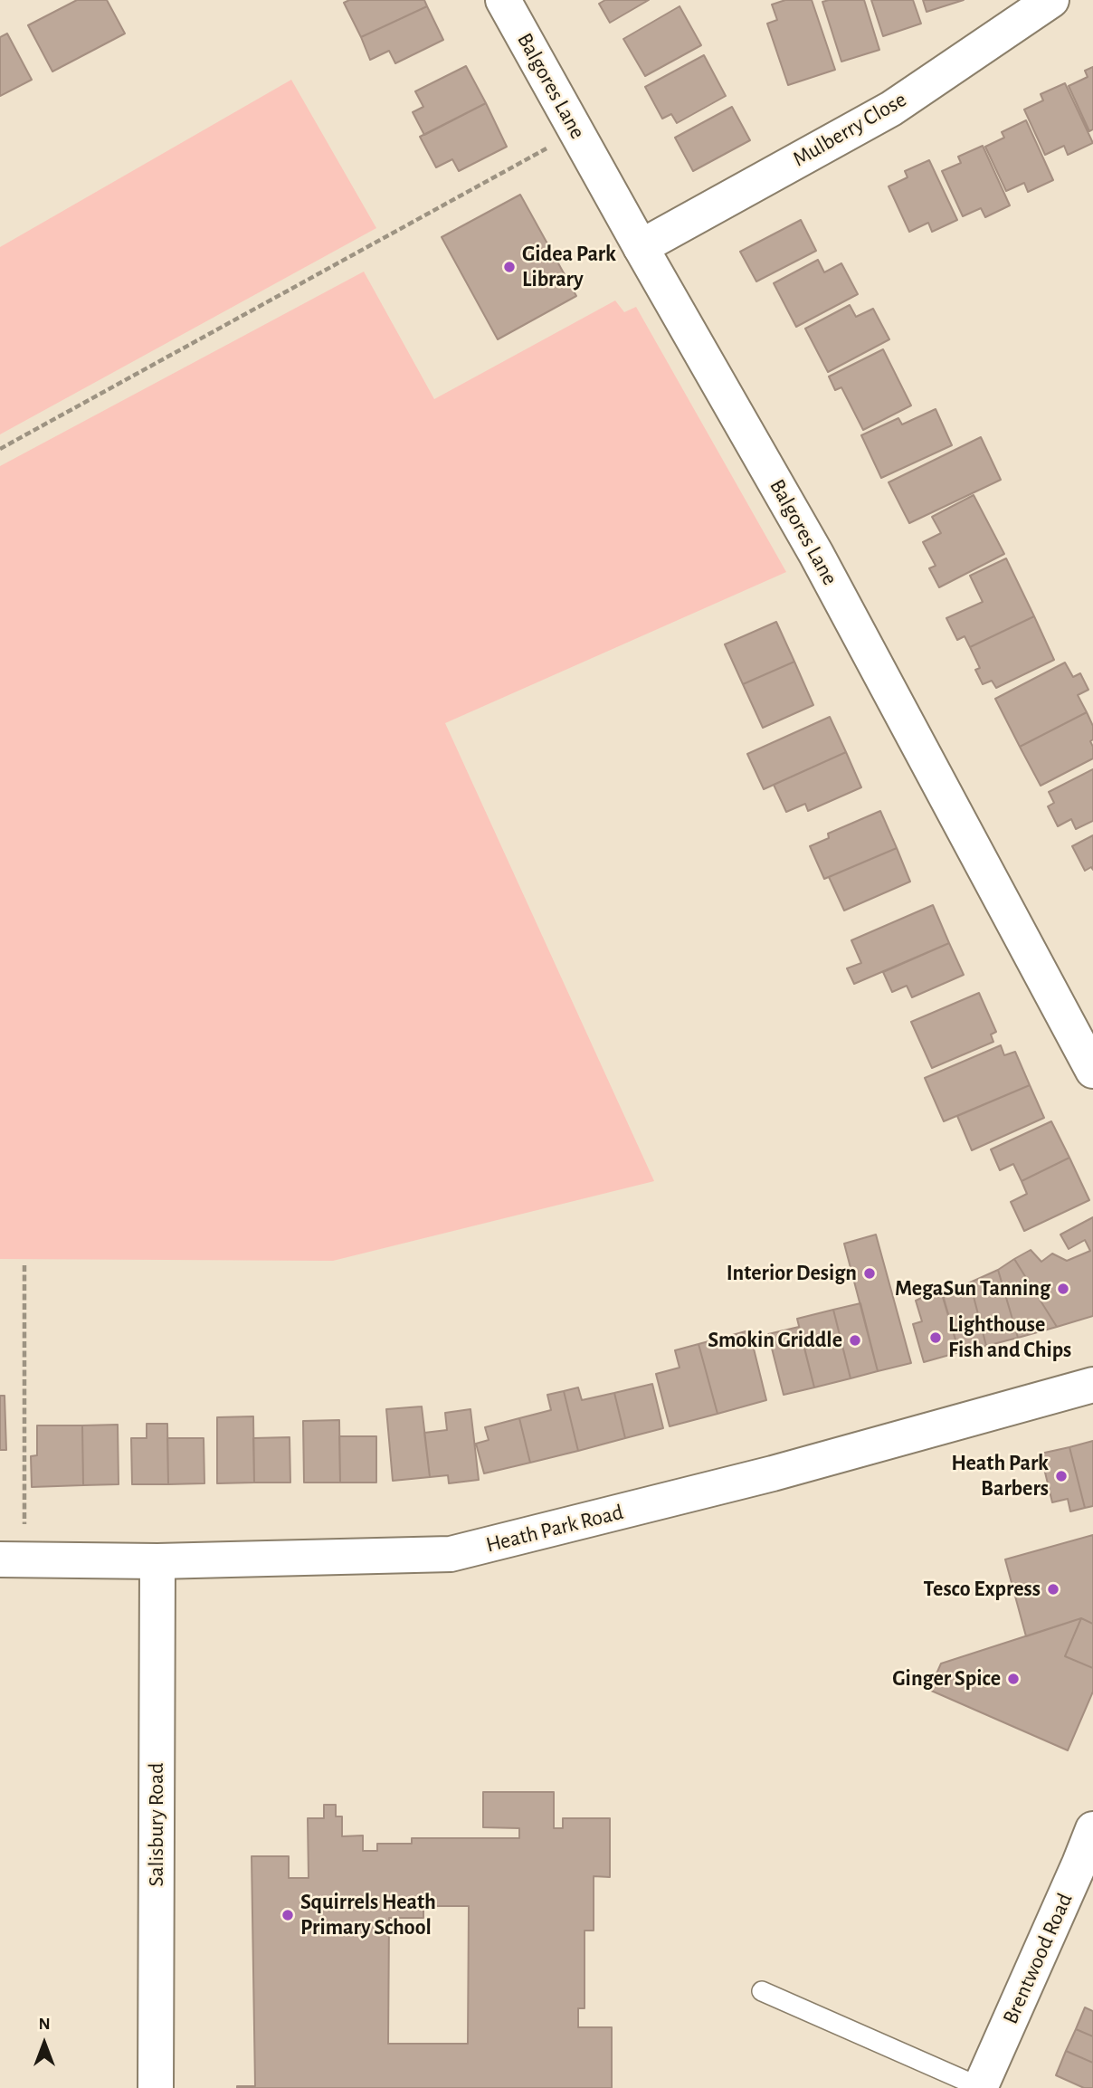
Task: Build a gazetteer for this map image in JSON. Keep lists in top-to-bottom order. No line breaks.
{"streets":{"street":["Balgores Lane","Mulberry Close","Heath Park Road","Salisbury Road","Brentwood Road"]},"crossings":[["Balgores Lane","Mulberry Close"],["Heath Park Road","Salisbury Road"]],"places":["Gidea Park Library","Interior Design","MegaSun Tanning","Lighthouse Fish and Chips","Smokin Griddle","Heath Park Barbers","Tesco Express","Ginger Spice","Squirrels Heath Primary School"],"north":"top"}
